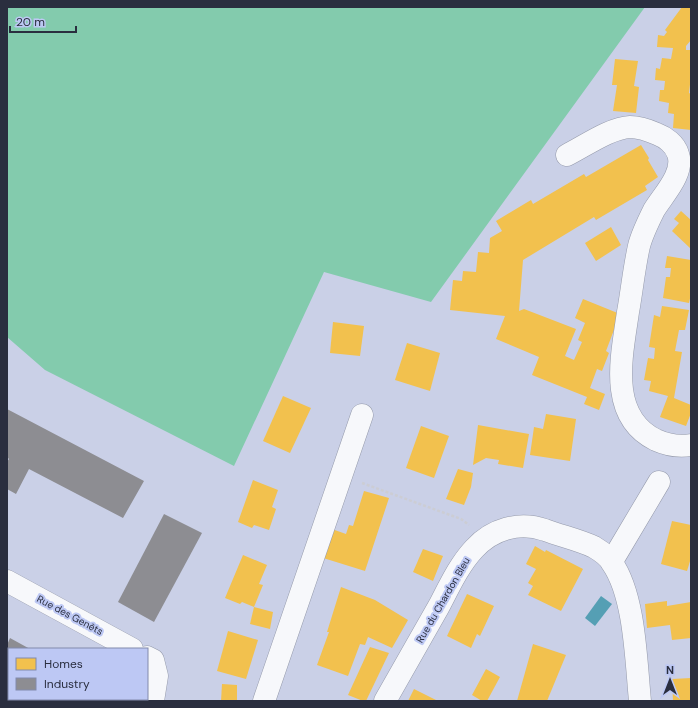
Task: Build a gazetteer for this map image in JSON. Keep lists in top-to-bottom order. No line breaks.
{"streets":{"street":["Rue du Chardon Bleu","Rue des Genêts"]},"legend":["Homes","Industry"],"scale_bar":"20 m","north":"top"}
